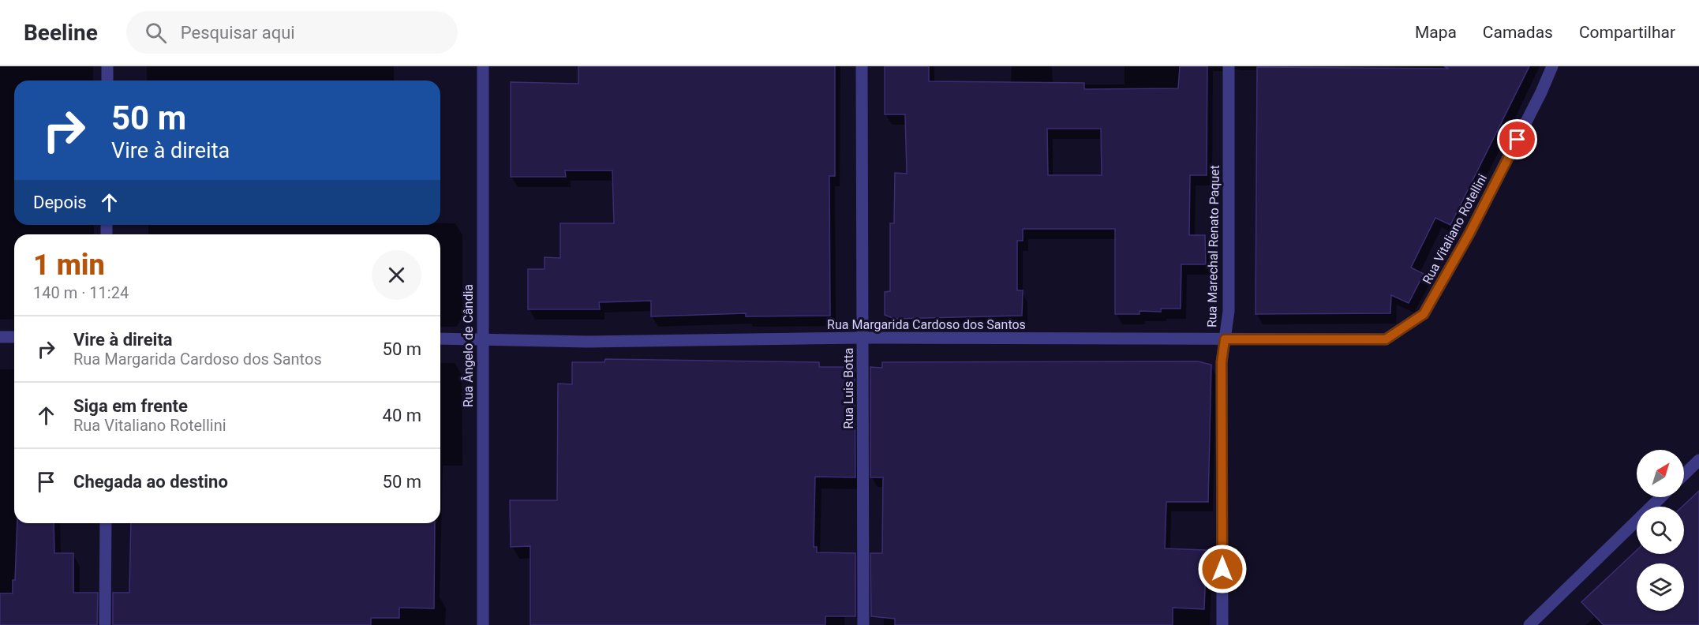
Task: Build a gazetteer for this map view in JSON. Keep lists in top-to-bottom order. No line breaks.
{"streets":{"street":["Rua Vitaliano Rotellini","Rua Marechal Renato Paquet","Rua Margarida Cardoso dos Santos","Rua Ângelo de Cândia","Rua Luis Botta"]},"crossings":[["Rua Vitaliano Rotellini","Rua Margarida Cardoso dos Santos"],["Rua Marechal Renato Paquet","Rua Margarida Cardoso dos Santos"],["Rua Margarida Cardoso dos Santos","Rua Ângelo de Cândia"],["Rua Margarida Cardoso dos Santos","Rua Luis Botta"]],"north":"top right","page":{"header":"Beeline","search":"Pesquisar aqui","nav":["Mapa","Camadas","Compartilhar"],"turn":["50 m","Vire à direita"],"then":"Depois","heading":["1 min","140 m · 11:24"],"list":[{"name":"Vire à direita","note":"Rua Margarida Cardoso dos Santos","value":"50 m"},{"name":"Siga em frente","note":"Rua Vitaliano Rotellini","value":"40 m"},{"name":"Chegada ao destino","value":"50 m"}]}}
